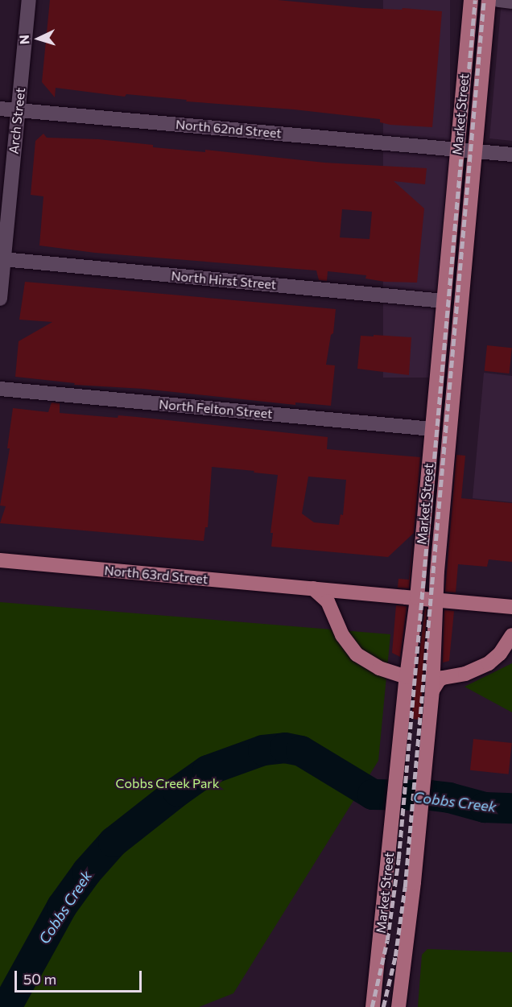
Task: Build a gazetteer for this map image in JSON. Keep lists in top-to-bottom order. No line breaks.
{"streets":{"main road":["Market Street","North 63rd Street"],"street":["Arch Street","North 62nd Street","North Hirst Street","North Felton Street"]},"crossings":[["Market Street","North 62nd Street"],["Market Street","North Hirst Street"],["Market Street","North Felton Street"],["Market Street","North 63rd Street"],["Arch Street","North 62nd Street"],["Arch Street","North Hirst Street"]],"water":["Cobbs Creek"],"parks":["Cobbs Creek Park"],"scale_bar":"50 m","north":"left"}
